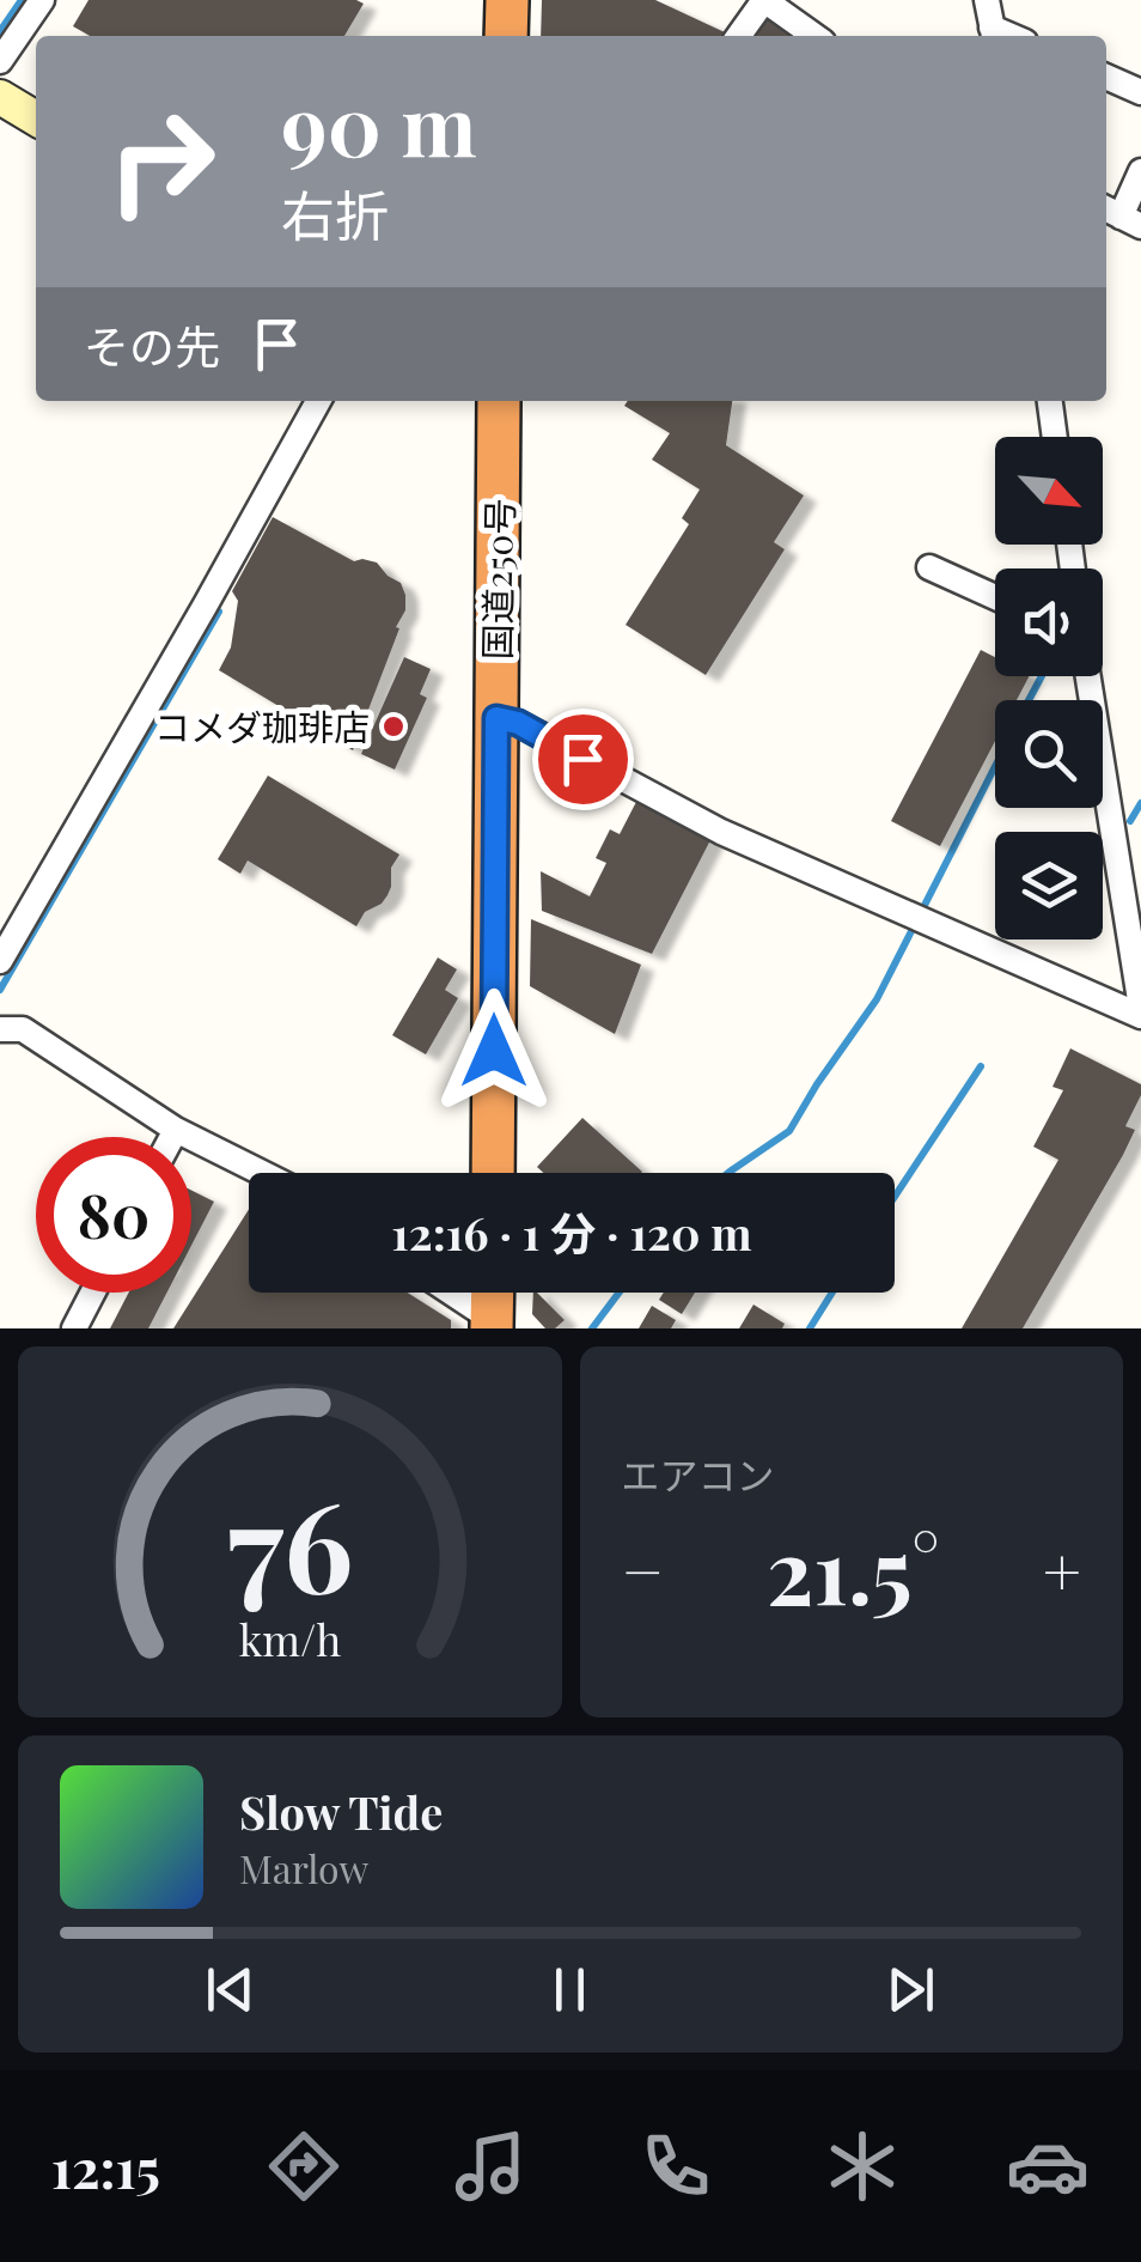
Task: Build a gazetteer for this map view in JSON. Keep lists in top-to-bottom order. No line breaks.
{"streets":{"highway":["国道250号"]},"places":["コメダ珈琲店"],"north":"bottom right","page":{"turn":["90 m","右折"],"then":"その先","limit":"80","trip":"12:16 · 1 分 · 120 m","tile":"エアコン","heat":["−","21.5°","+"],"song":["Slow Tide","Marlow"],"tabs":"12:15","gauge":["76","km/h"]}}
